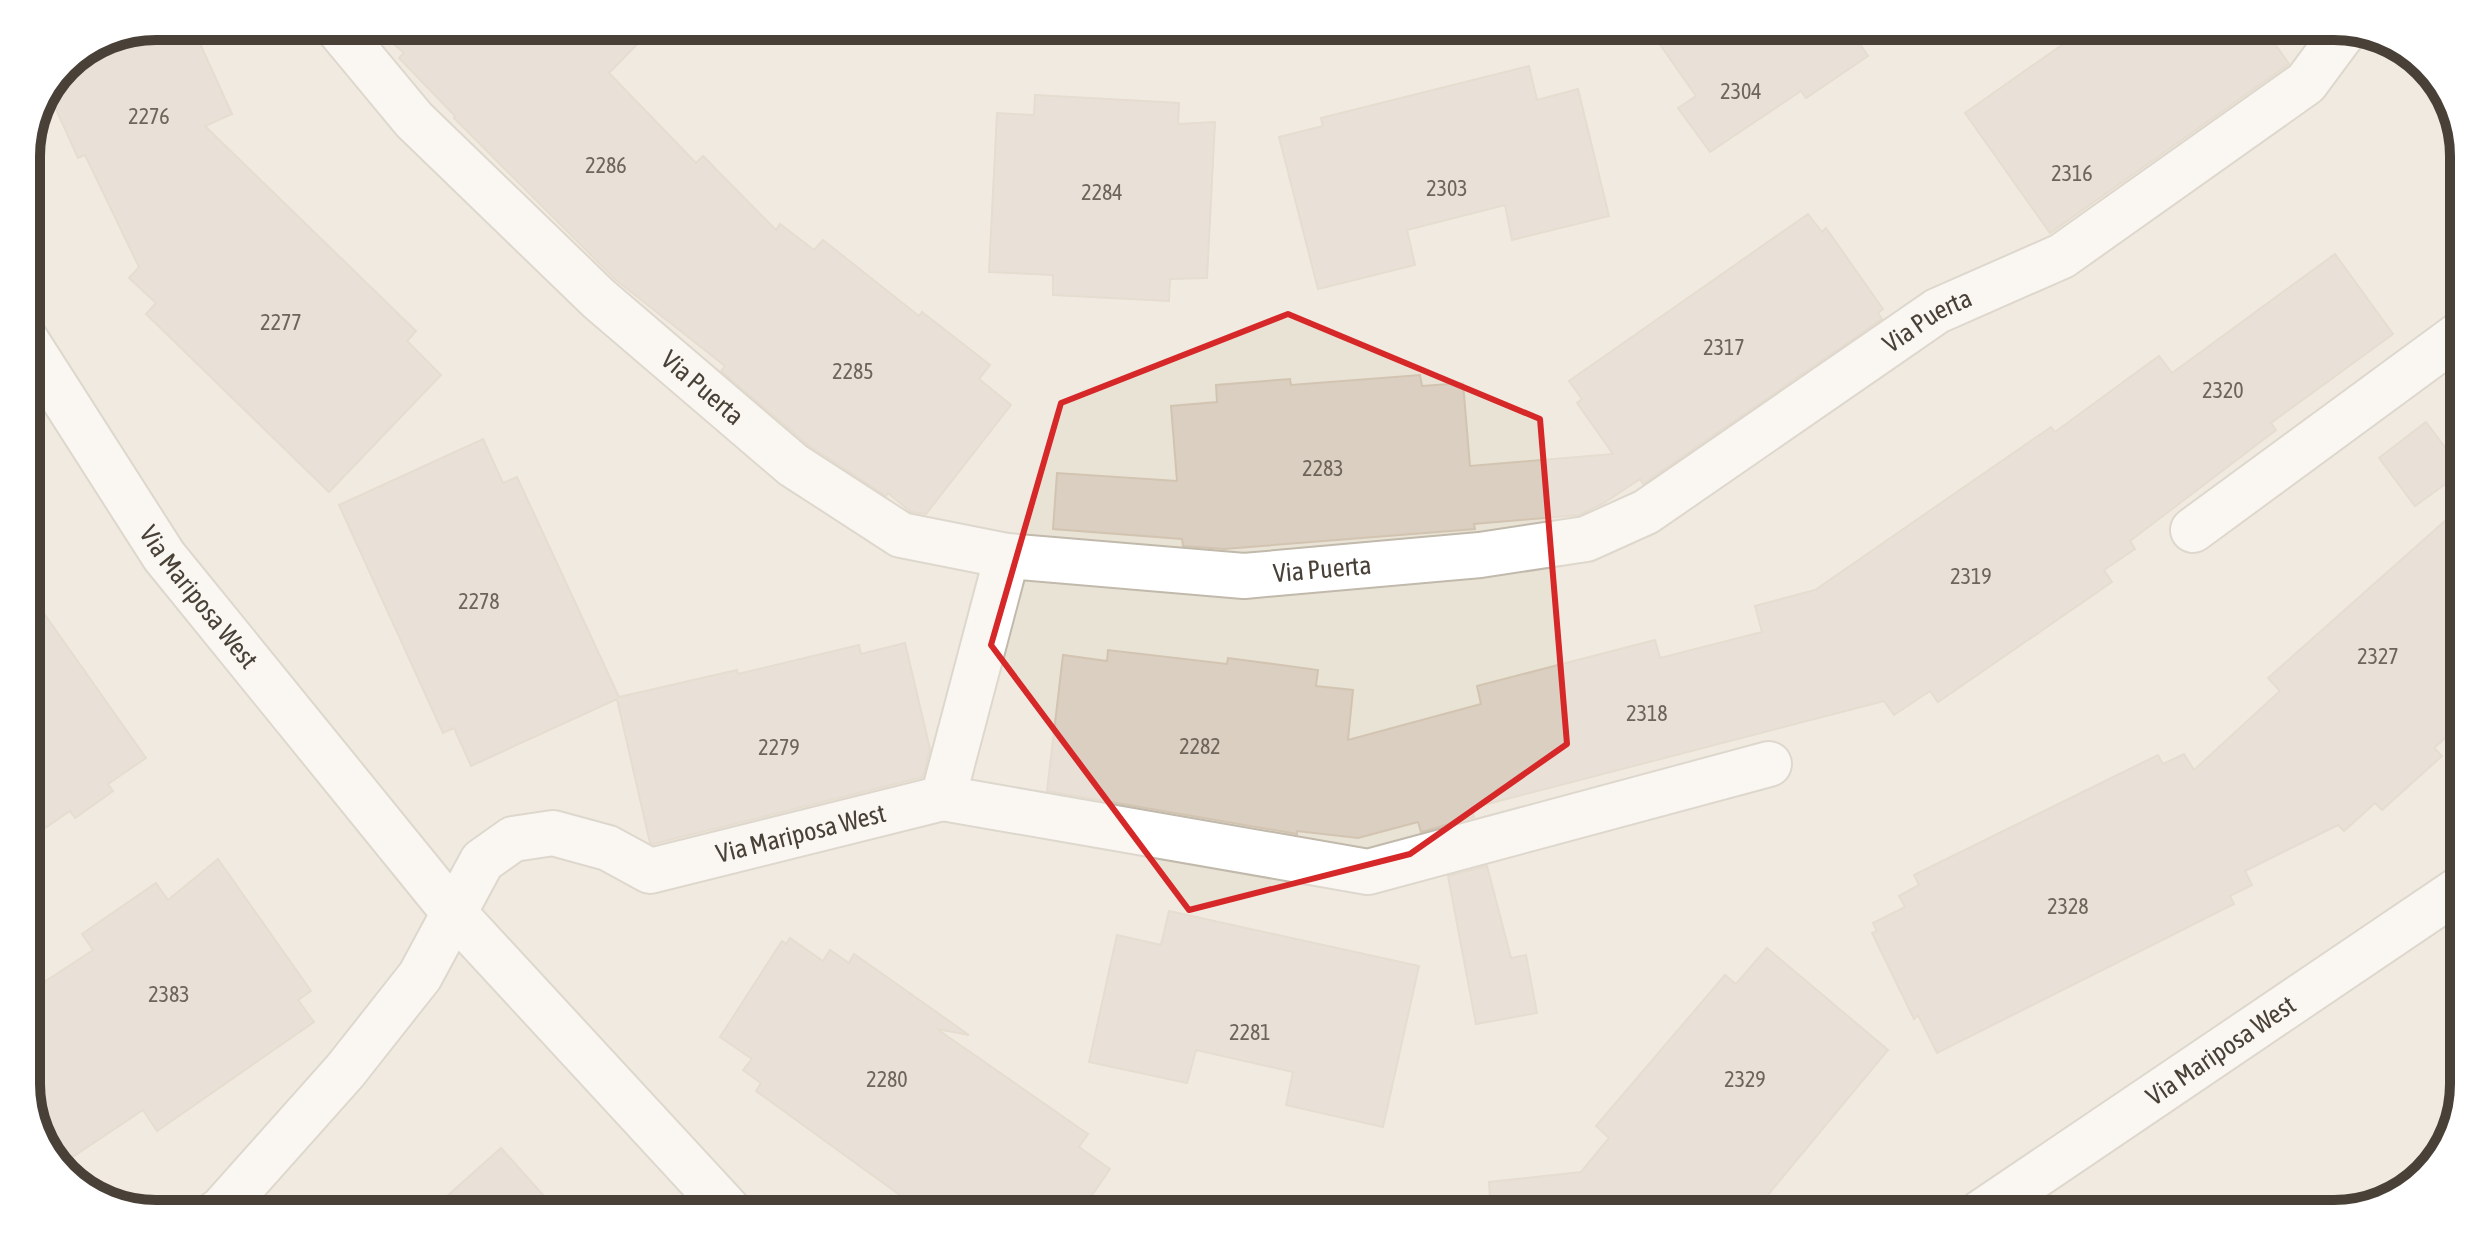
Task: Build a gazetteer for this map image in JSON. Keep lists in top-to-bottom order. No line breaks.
{"streets":{"street":["Via Puerta","Via Mariposa West"]},"house_numbers":["2304","2276","2286","2316","2303","2284","2277","2317","2285","2320","2283","2319","2278","2327","2318","2282","2279","2328","2383","2281","2280","2329"]}
